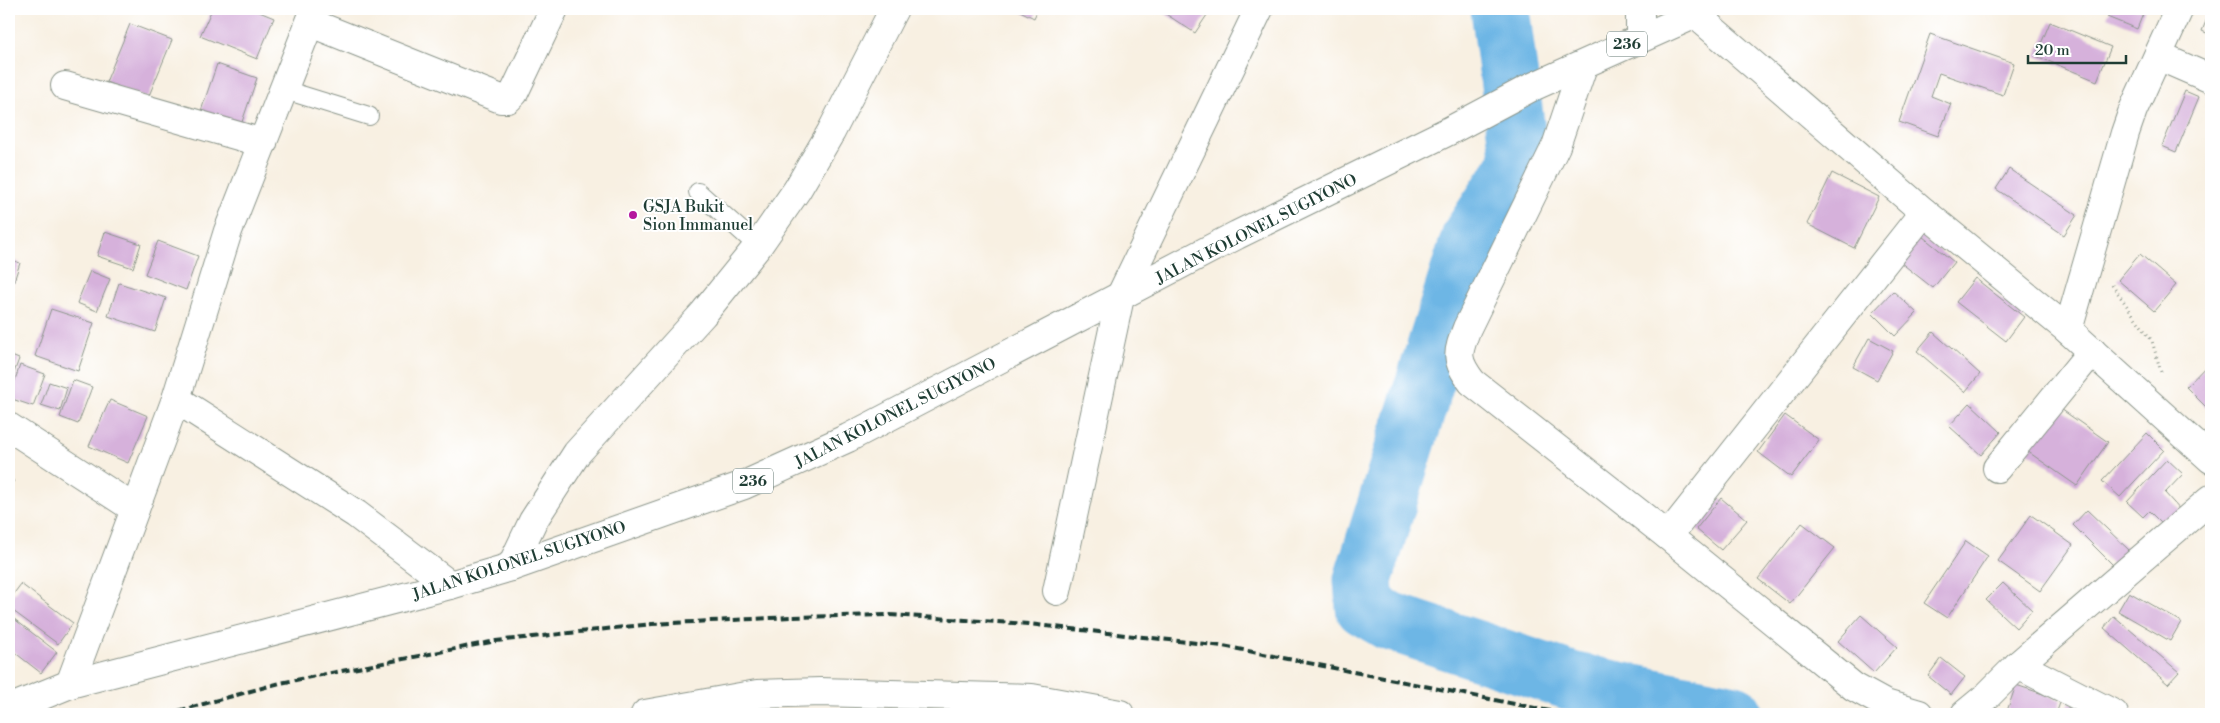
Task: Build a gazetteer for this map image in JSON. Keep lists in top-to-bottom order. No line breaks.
{"streets":{"street":["236","JALAN KOLONEL SUGIYONO"]},"places":["GSJA Bukit Sion Immanuel"],"scale_bar":"20 m"}
